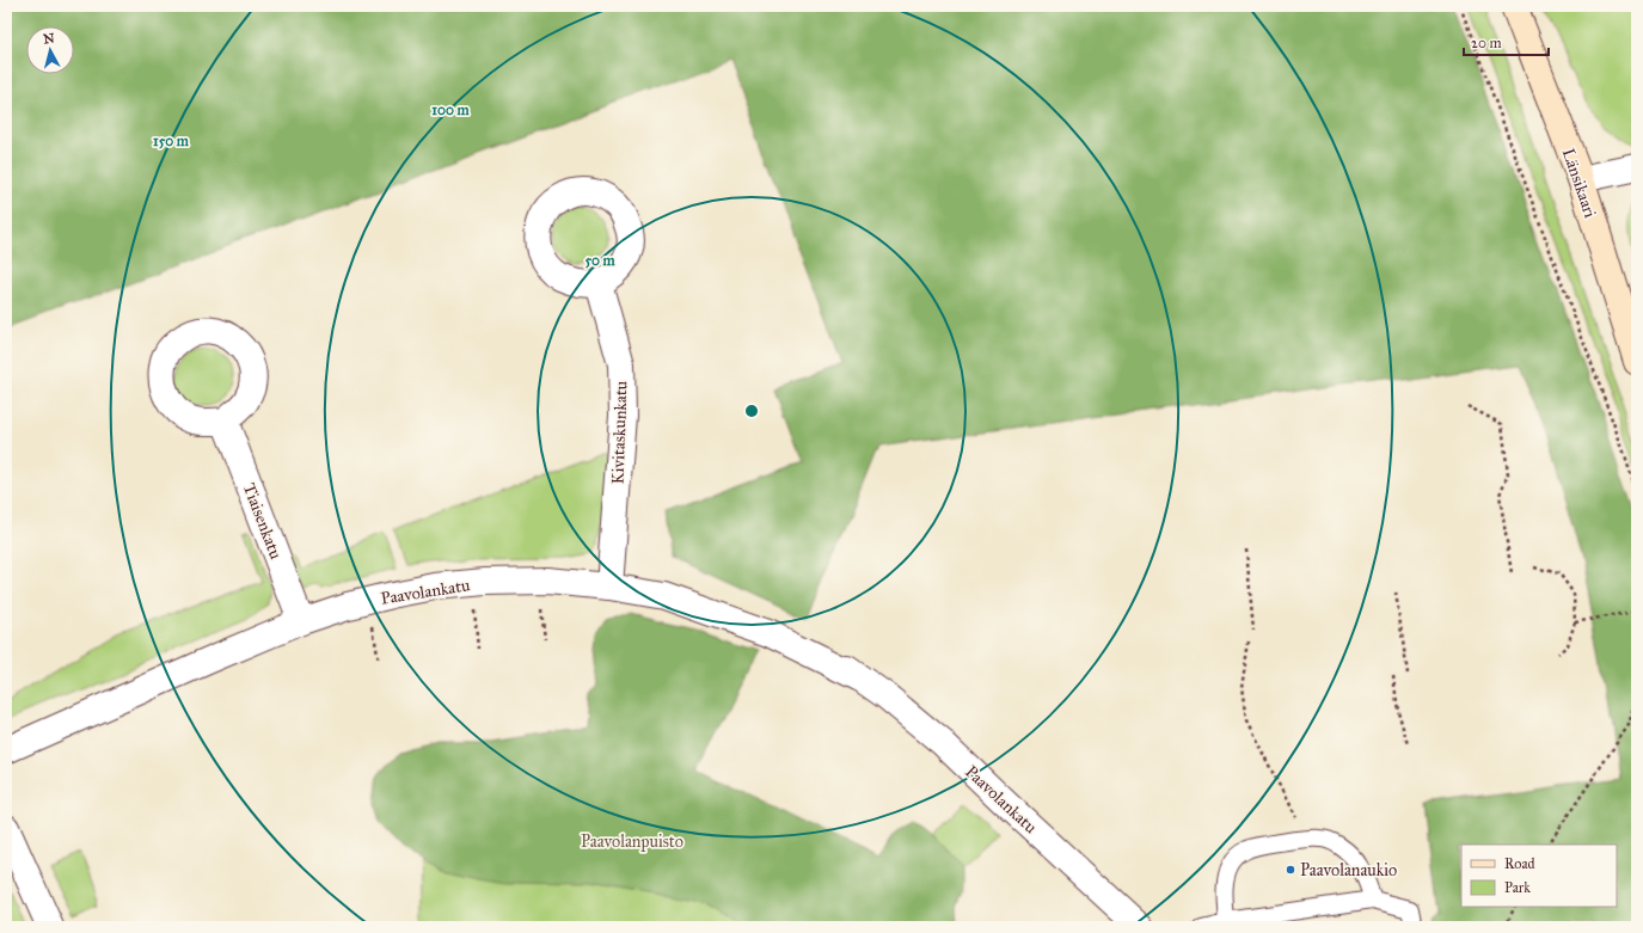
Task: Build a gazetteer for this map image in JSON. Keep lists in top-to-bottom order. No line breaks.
{"streets":{"street":["Länsikaari","Kivitaskunkatu","Tiaisenkatu","Paavolankatu"]},"crossings":[["Kivitaskunkatu","Paavolankatu"],["Tiaisenkatu","Paavolankatu"]],"parks":["Paavolanpuisto"],"places":["Paavolanaukio"],"legend":["Road","Park"],"scale_bar":"20 m","north":"top","rings":["100 m","150 m","50 m"]}
